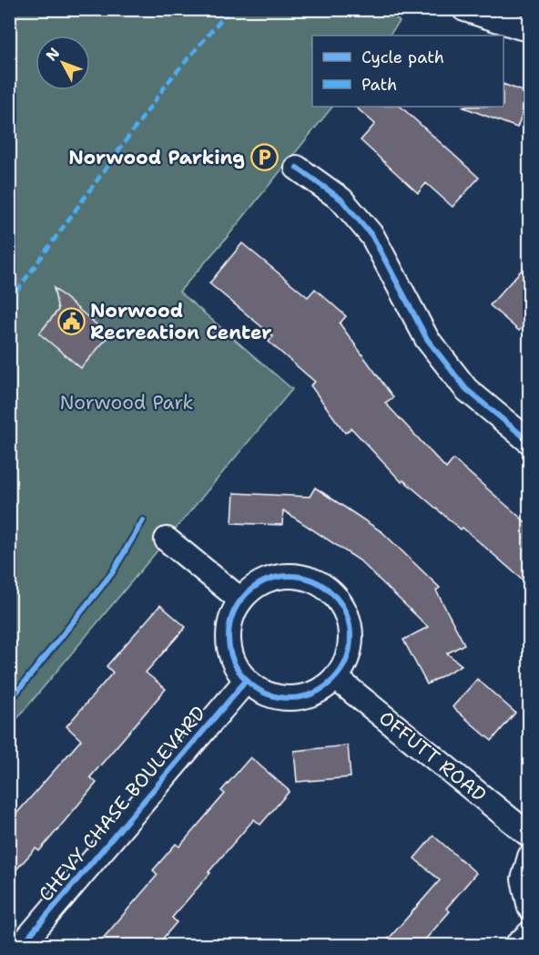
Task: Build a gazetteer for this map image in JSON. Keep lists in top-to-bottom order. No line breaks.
{"streets":{"street":["OFFUTT ROAD","CHEVY CHASE BOULEVARD"]},"crossings":[["OFFUTT ROAD","CHEVY CHASE BOULEVARD"]],"parks":["Norwood Park"],"places":{"parking":["Norwood Parking"],"public building":["Norwood Recreation Center"]},"legend":["Cycle path","Path"],"north":"top left"}
